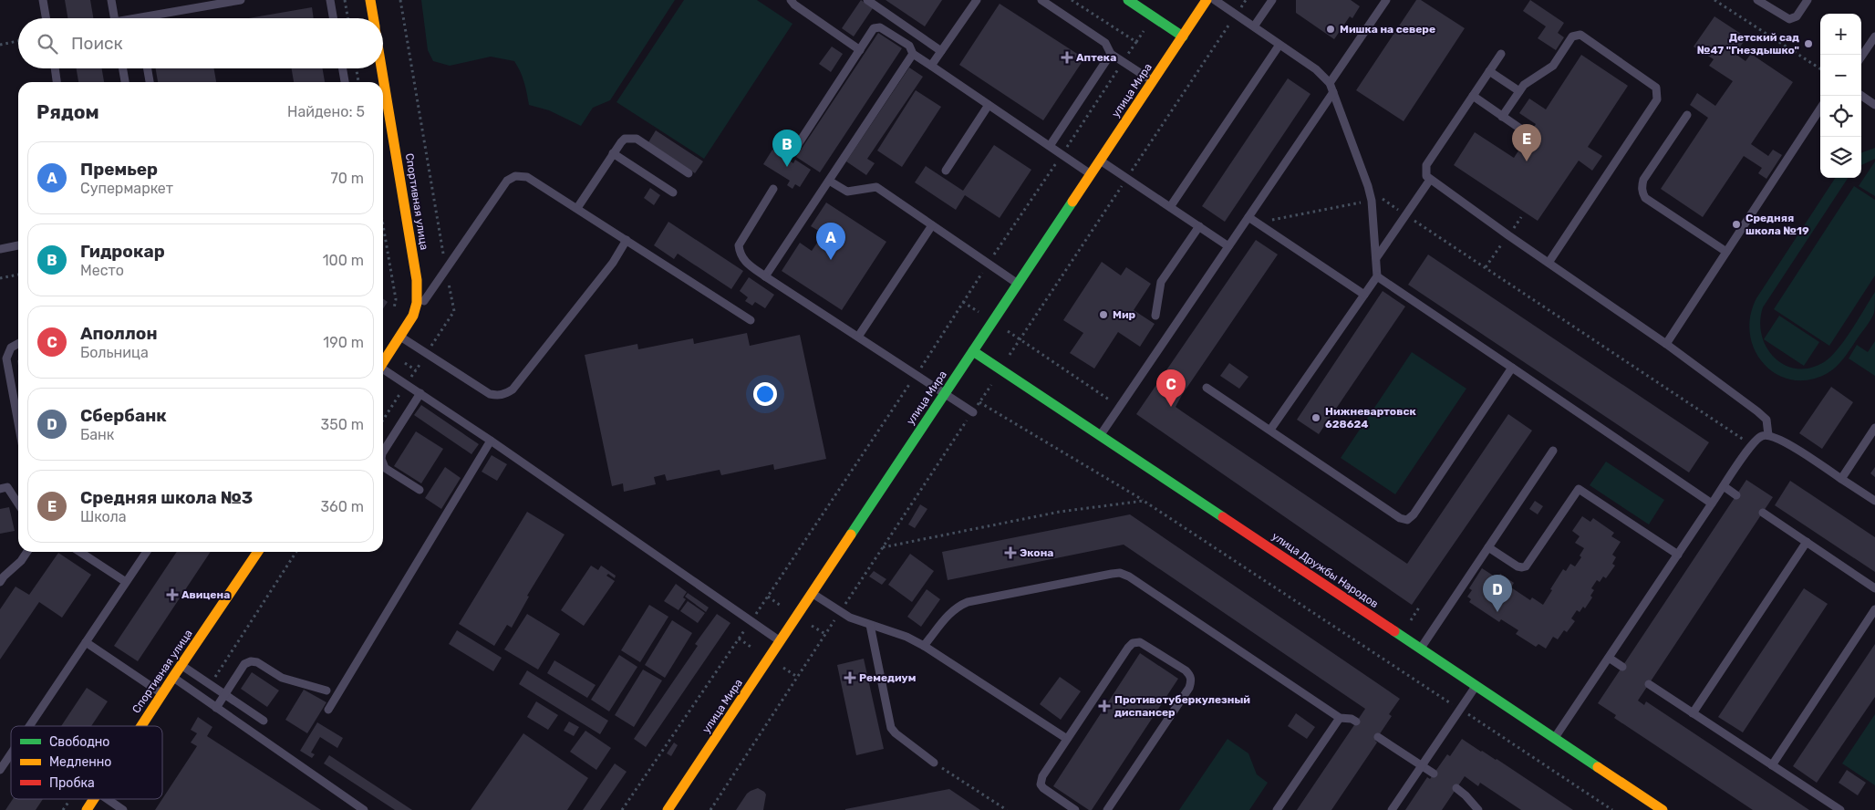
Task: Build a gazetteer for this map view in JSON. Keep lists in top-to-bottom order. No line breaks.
{"streets":{"street":["улица Мира","Спортивная улица","улица Дружбы Народов"]},"crossings":[["улица Мира","улица Дружбы Народов"]],"places":{"other":["Мишка на севере","Детский сад №47 \"Гнездышко\"","Средняя школа №19","Мир","Нижневартовск 628624"],"health":["Аптека","Экона","Авицена","Ремедиум","Противотуберкулезный диспансер"]},"legend":["Свободно","Медленно","Пробка"],"page":{"map_buttons":["+","−"],"search":"Поиск","heading":["Рядом","Найдено: 5"],"pins":["E","B","A","C","D"],"list":[{"mark":"A","name":"Премьер","note":"Супермаркет","value":"70 m"},{"mark":"B","name":"Гидрокар","note":"Место","value":"100 m"},{"mark":"C","name":"Аполлон","note":"Больница","value":"190 m"},{"mark":"D","name":"Сбербанк","note":"Банк","value":"350 m"},{"mark":"E","name":"Средняя школа №3","note":"Школа","value":"360 m"}]}}
